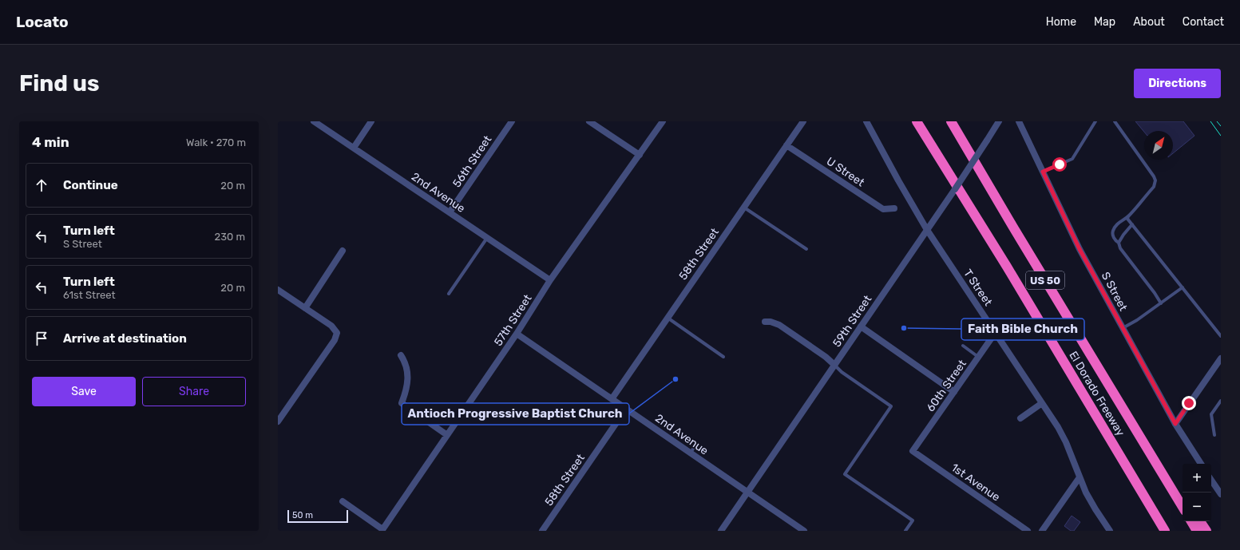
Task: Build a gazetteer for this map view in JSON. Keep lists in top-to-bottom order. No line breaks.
{"streets":{"highway":["US 50","El Dorado Freeway"],"street":["56th Street","U Street","2nd Avenue","58th Street","T Street","S Street","57th Street","59th Street","60th Street","1st Avenue"]},"crossings":[["56th Street","2nd Avenue"],["U Street","58th Street"],["2nd Avenue","58th Street"],["2nd Avenue","57th Street"],["2nd Avenue","59th Street"],["T Street","59th Street"],["T Street","60th Street"],["60th Street","1st Avenue"]],"places":["Faith Bible Church","Antioch Progressive Baptist Church"],"scale_bar":"50 m","north":"top right","page":{"header":"Locato","nav":["Home","Map","About","Contact"],"buttons":["Directions",["Save","Share"]],"title":"Find us","heading":["4 min","Walk · 270 m"],"list":[["Continue","20 m"],["Turn left","S Street","230 m"],["Turn left","61st Street","20 m"],"Arrive at destination"],"map_buttons":["+","−"],"scale":"50 m"}}
